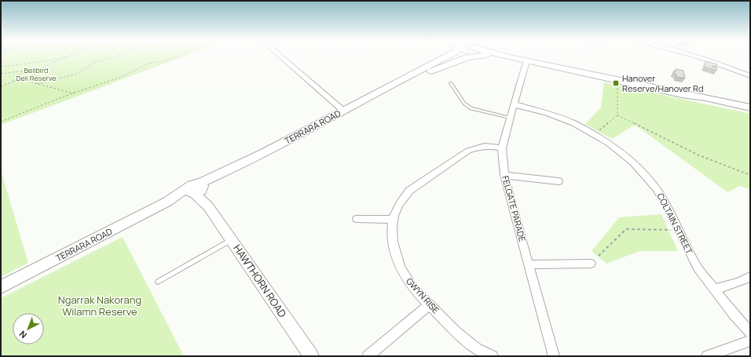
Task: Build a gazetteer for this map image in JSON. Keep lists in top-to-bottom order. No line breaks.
{"streets":{"main road":["TERRARA ROAD","HAWTHORN ROAD"],"street":["FELGATE PARADE","COLTAIN STREET","GWYN RISE"]},"crossings":[["TERRARA ROAD","HAWTHORN ROAD"],["FELGATE PARADE","COLTAIN STREET"],["FELGATE PARADE","GWYN RISE"]],"parks":["Bellbird Dell Reserve","Ngarrak Nakorang Wilamn Reserve"],"places":{"transit":["Hanover Reserve/Hanover Rd"]},"north":"bottom left"}
